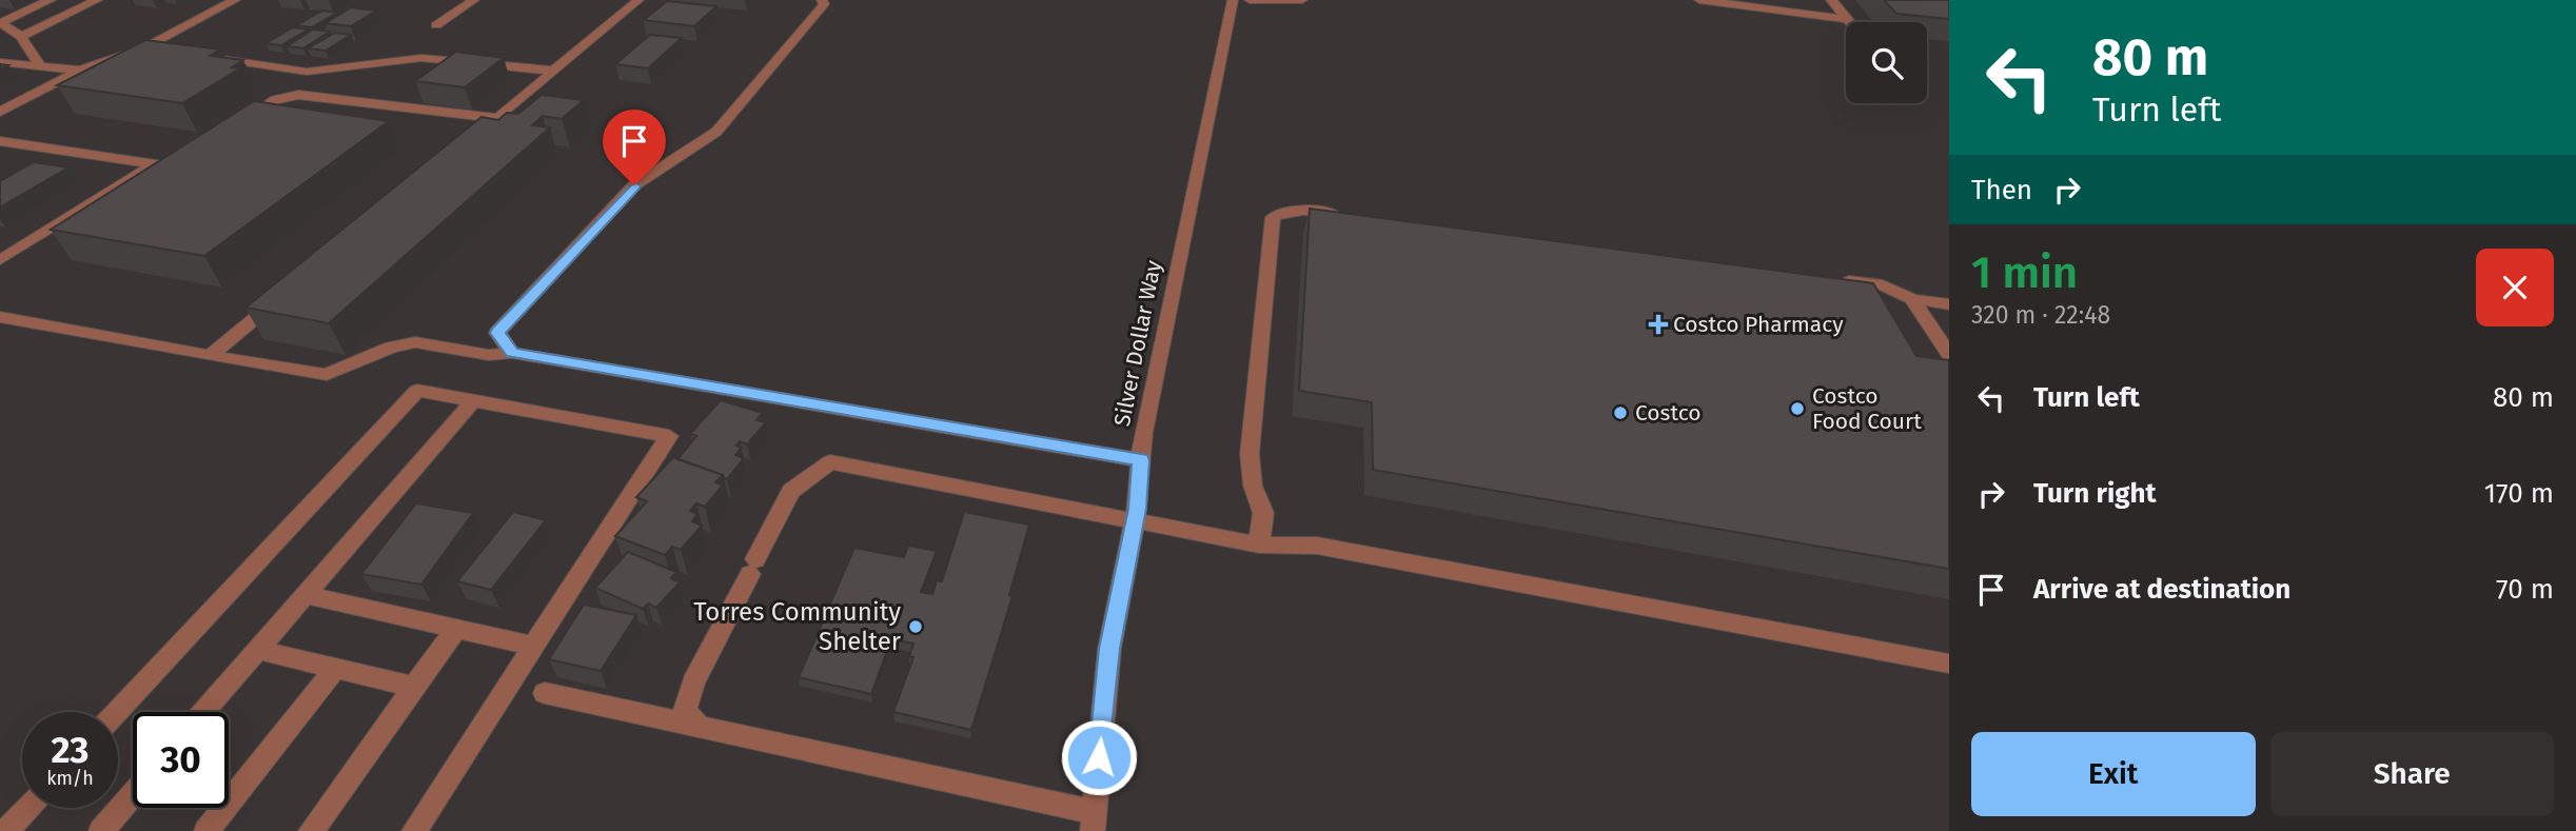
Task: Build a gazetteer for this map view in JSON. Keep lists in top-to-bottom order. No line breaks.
{"streets":{"street":["Silver Dollar Way"]},"places":{"health":["Costco Pharmacy"],"other":["Costco Food Court","Costco","Torres Community Shelter"]},"page":{"turn":["80 m","Turn left"],"then":"Then","heading":["1 min","320 m · 22:48"],"list":[{"name":"Turn left","value":"80 m"},{"name":"Turn right","value":"170 m"},{"name":"Arrive at destination","value":"70 m"}],"speed":"23 km/h","limit":"30","buttons":["Exit","Share"]}}
